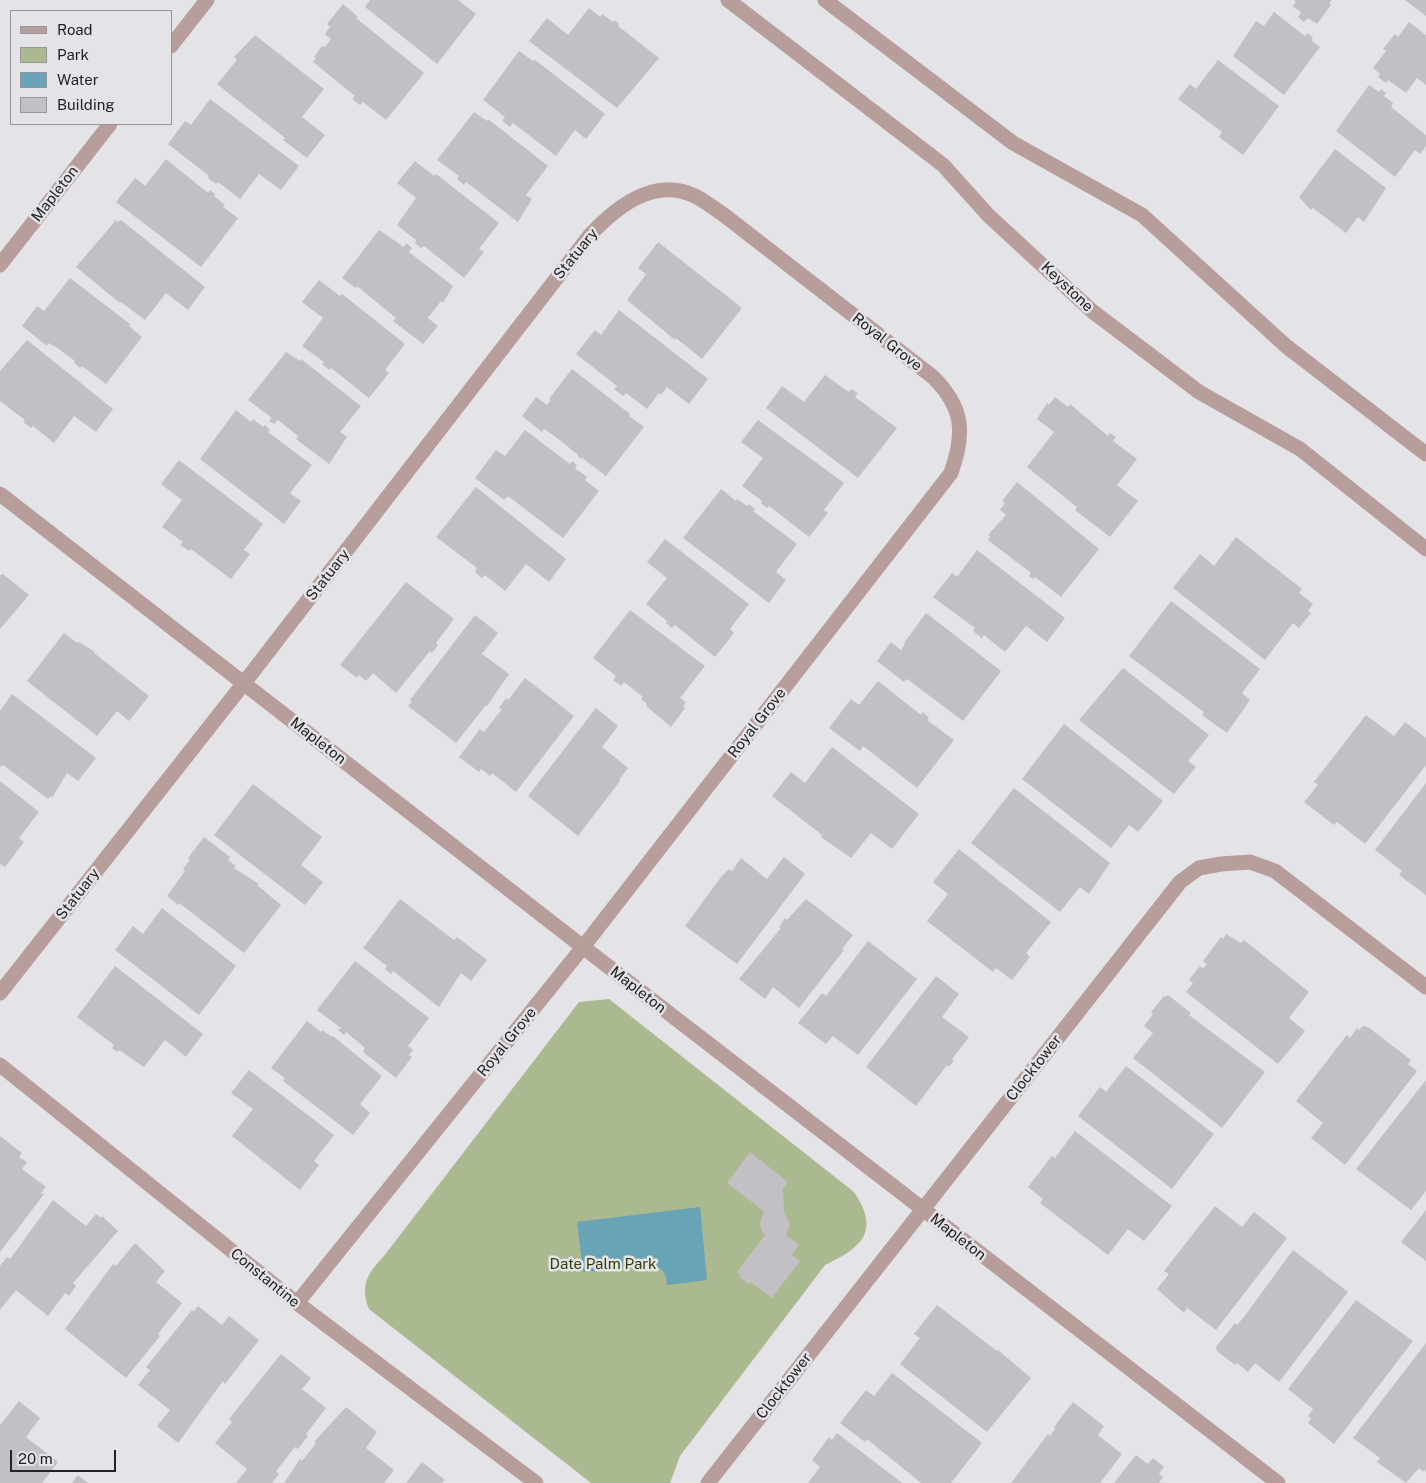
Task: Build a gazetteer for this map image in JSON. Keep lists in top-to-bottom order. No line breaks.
{"streets":{"street":["Mapleton","Statuary","Keystone","Royal Grove","Clocktower","Constantine"]},"crossings":[["Mapleton","Statuary"],["Mapleton","Royal Grove"],["Mapleton","Clocktower"],["Statuary","Royal Grove"],["Royal Grove","Constantine"]],"parks":["Date Palm Park"],"legend":["Road","Park","Water","Building"],"scale_bar":"20 m"}
